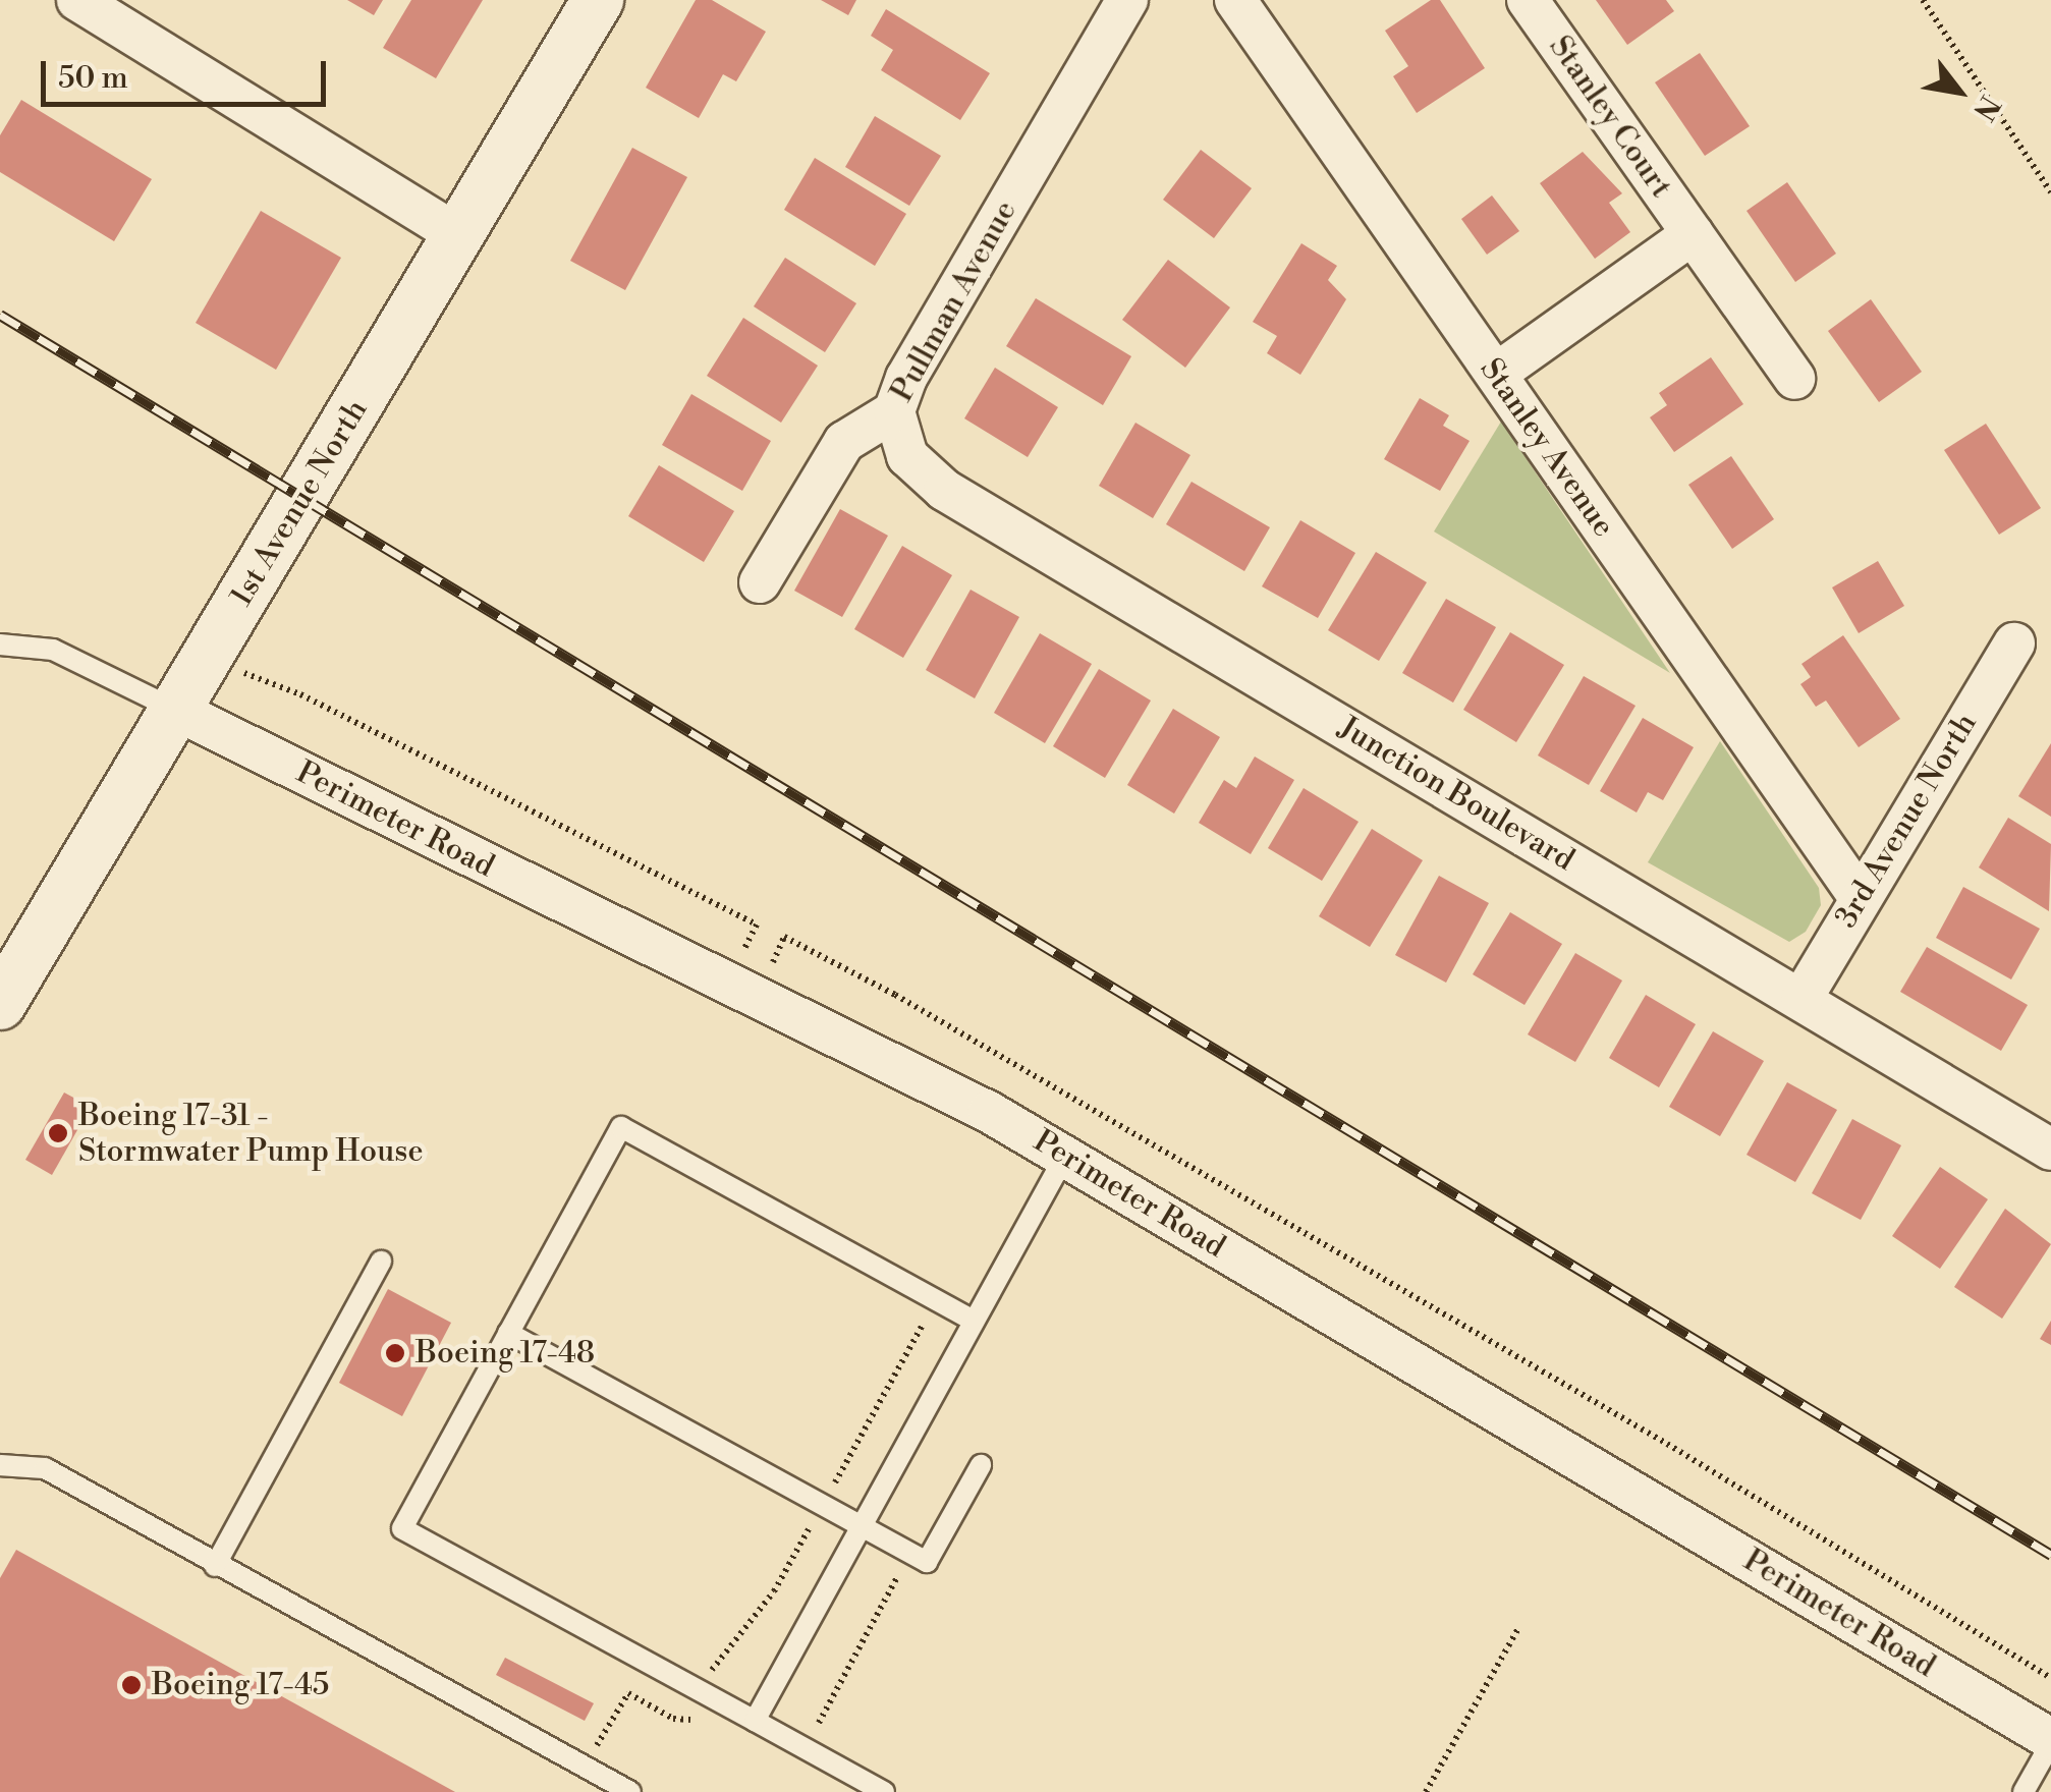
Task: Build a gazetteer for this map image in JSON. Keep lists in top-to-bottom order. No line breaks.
{"streets":{"street":["Stanley Court","Pullman Avenue","Stanley Avenue","1st Avenue North","Junction Boulevard","Perimeter Road","3rd Avenue North"]},"crossings":[["Pullman Avenue","Junction Boulevard"],["Stanley Avenue","3rd Avenue North"],["1st Avenue North","Perimeter Road"],["Junction Boulevard","3rd Avenue North"]],"places":["Boeing 17-31 - Stormwater Pump House","Boeing 17-48","Boeing 17-45"],"scale_bar":"50 m","north":"bottom right"}
